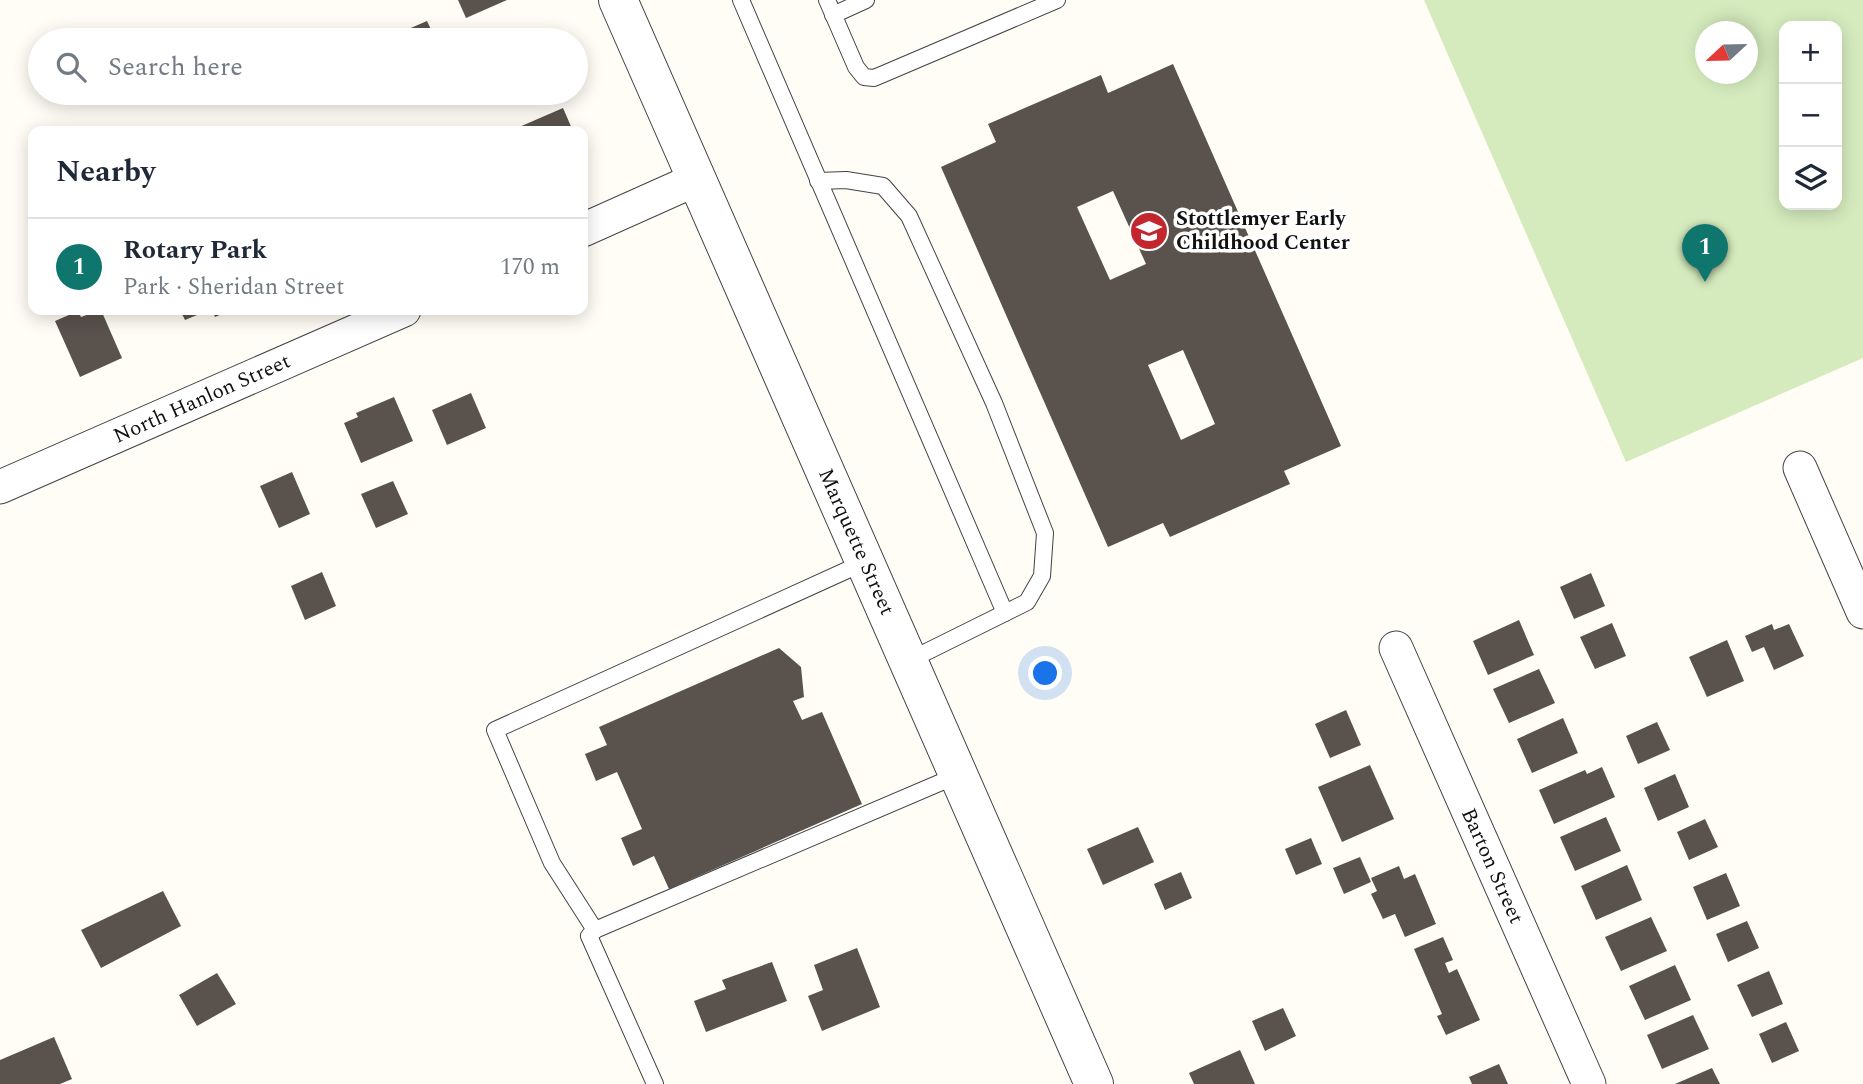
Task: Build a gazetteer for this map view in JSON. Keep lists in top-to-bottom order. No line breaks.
{"streets":{"street":["North Hanlon Street","Marquette Street","Barton Street"]},"places":{"school or university":["Stottlemyer Early Childhood Center"]},"north":"left","page":{"map_buttons":["+","−"],"search":"Search here","heading":"Nearby","list":[{"mark":"1","name":"Rotary Park","note":"Park · Sheridan Street","value":"170 m"}],"pins":"1"}}
